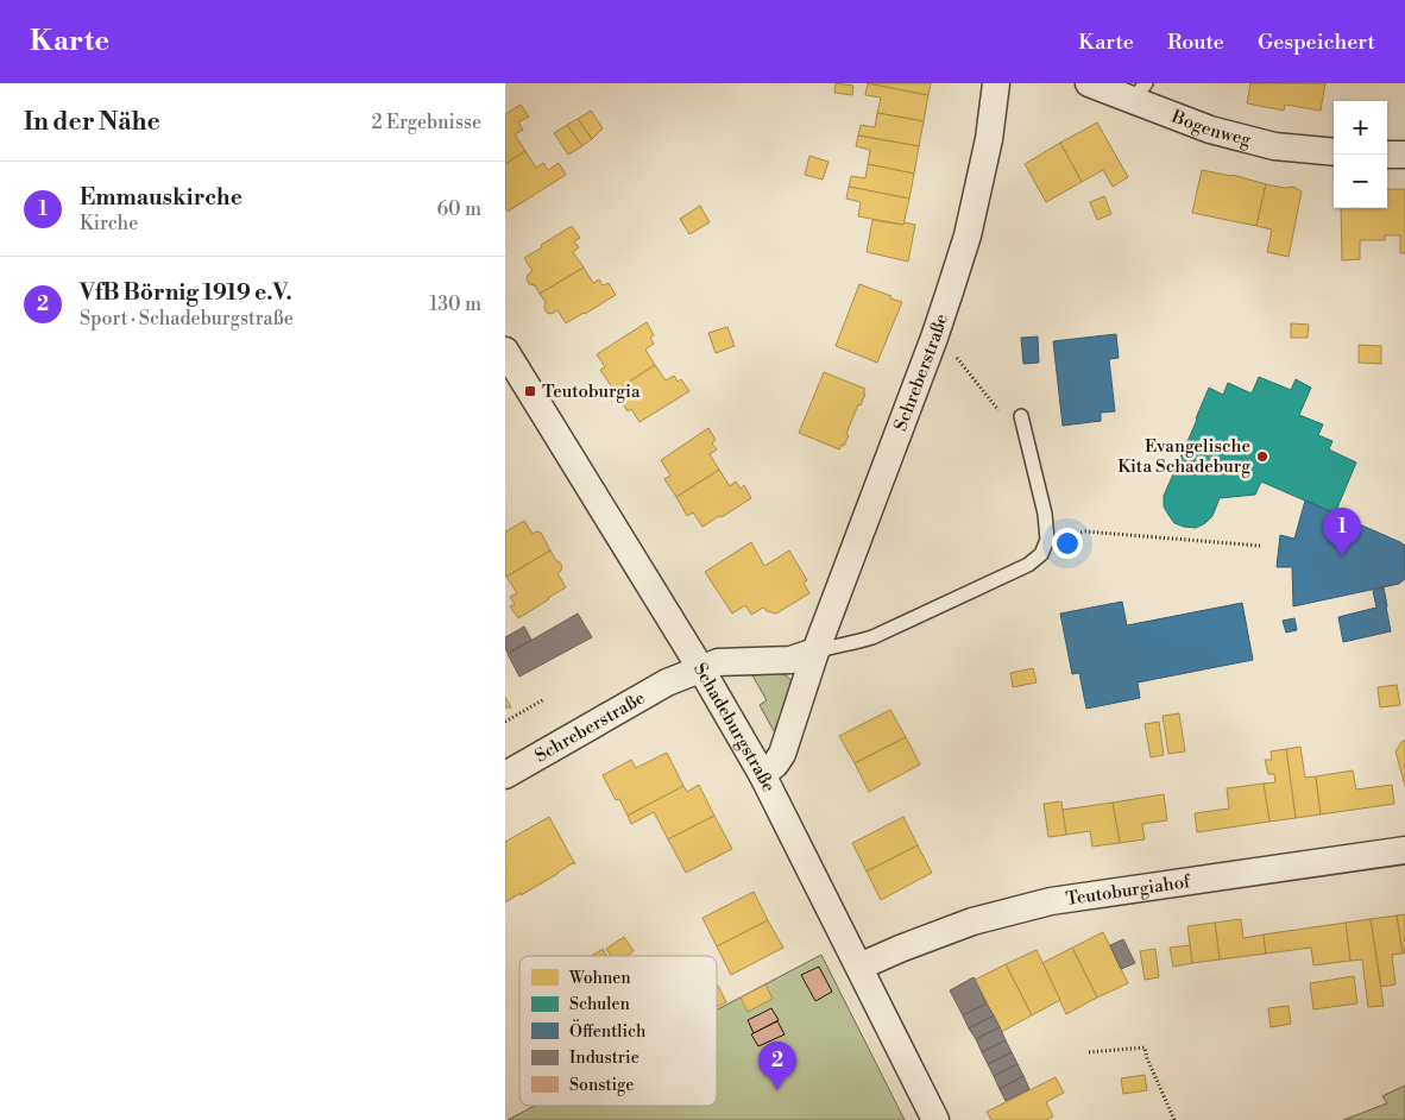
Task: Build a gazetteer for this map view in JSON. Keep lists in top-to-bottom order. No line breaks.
{"streets":{"street":["Bogenweg","Schreberstraße","Schadeburgstraße","Teutoburgiahof"]},"crossings":[["Schreberstraße","Schadeburgstraße"],["Schadeburgstraße","Teutoburgiahof"]],"places":{"transit":["Teutoburgia"],"other":["Evangelische Kita Schadeburg"]},"legend":["Wohnen","Schulen","Öffentlich","Industrie","Sonstige"],"page":{"header":"Karte","nav":["Karte","Route","Gespeichert"],"heading":["In der Nähe","2 Ergebnisse"],"map_buttons":["+","−"],"list":[{"mark":"1","name":"Emmauskirche","note":"Kirche","value":"60 m"},{"mark":"2","name":"VfB Börnig 1919 e.V.","note":"Sport · Schadeburgstraße","value":"130 m"}],"pins":["1","2"]}}
